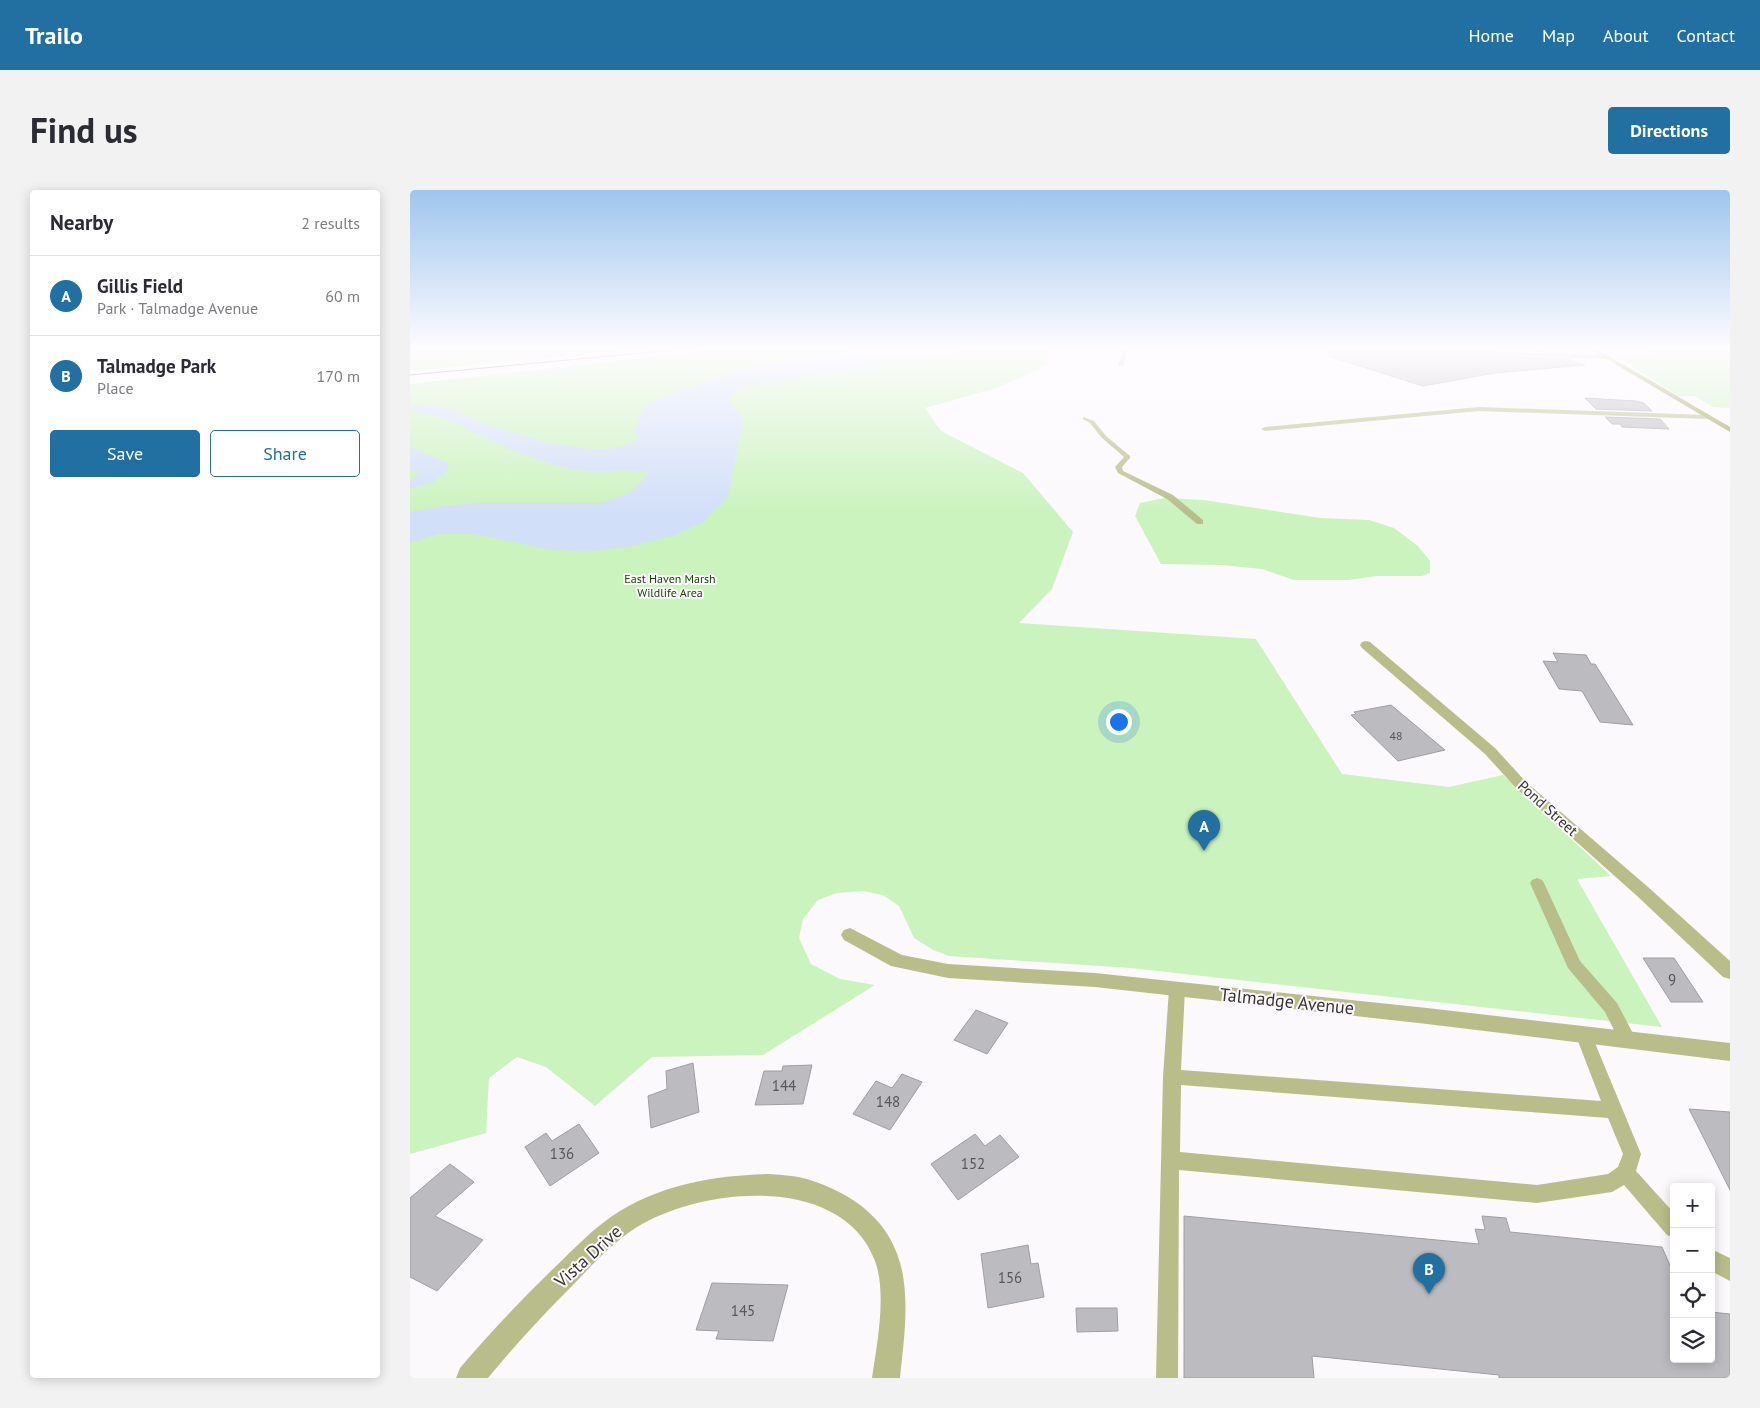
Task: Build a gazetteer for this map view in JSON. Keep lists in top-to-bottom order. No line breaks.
{"streets":{"street":["Pond Street","Talmadge Avenue","Vista Drive"]},"parks":["East Haven Marsh Wildlife Area"],"house_numbers":["48","9","144","148","136","152","156","145"],"page":{"header":"Trailo","nav":["Home","Map","About","Contact"],"title":"Find us","buttons":["Directions",["Save","Share"]],"heading":["Nearby","2 results"],"list":[{"mark":"A","name":"Gillis Field","note":"Park · Talmadge Avenue","value":"60 m"},{"mark":"B","name":"Talmadge Park","note":"Place","value":"170 m"}],"pins":["A","B"],"map_buttons":["+","−"]}}
